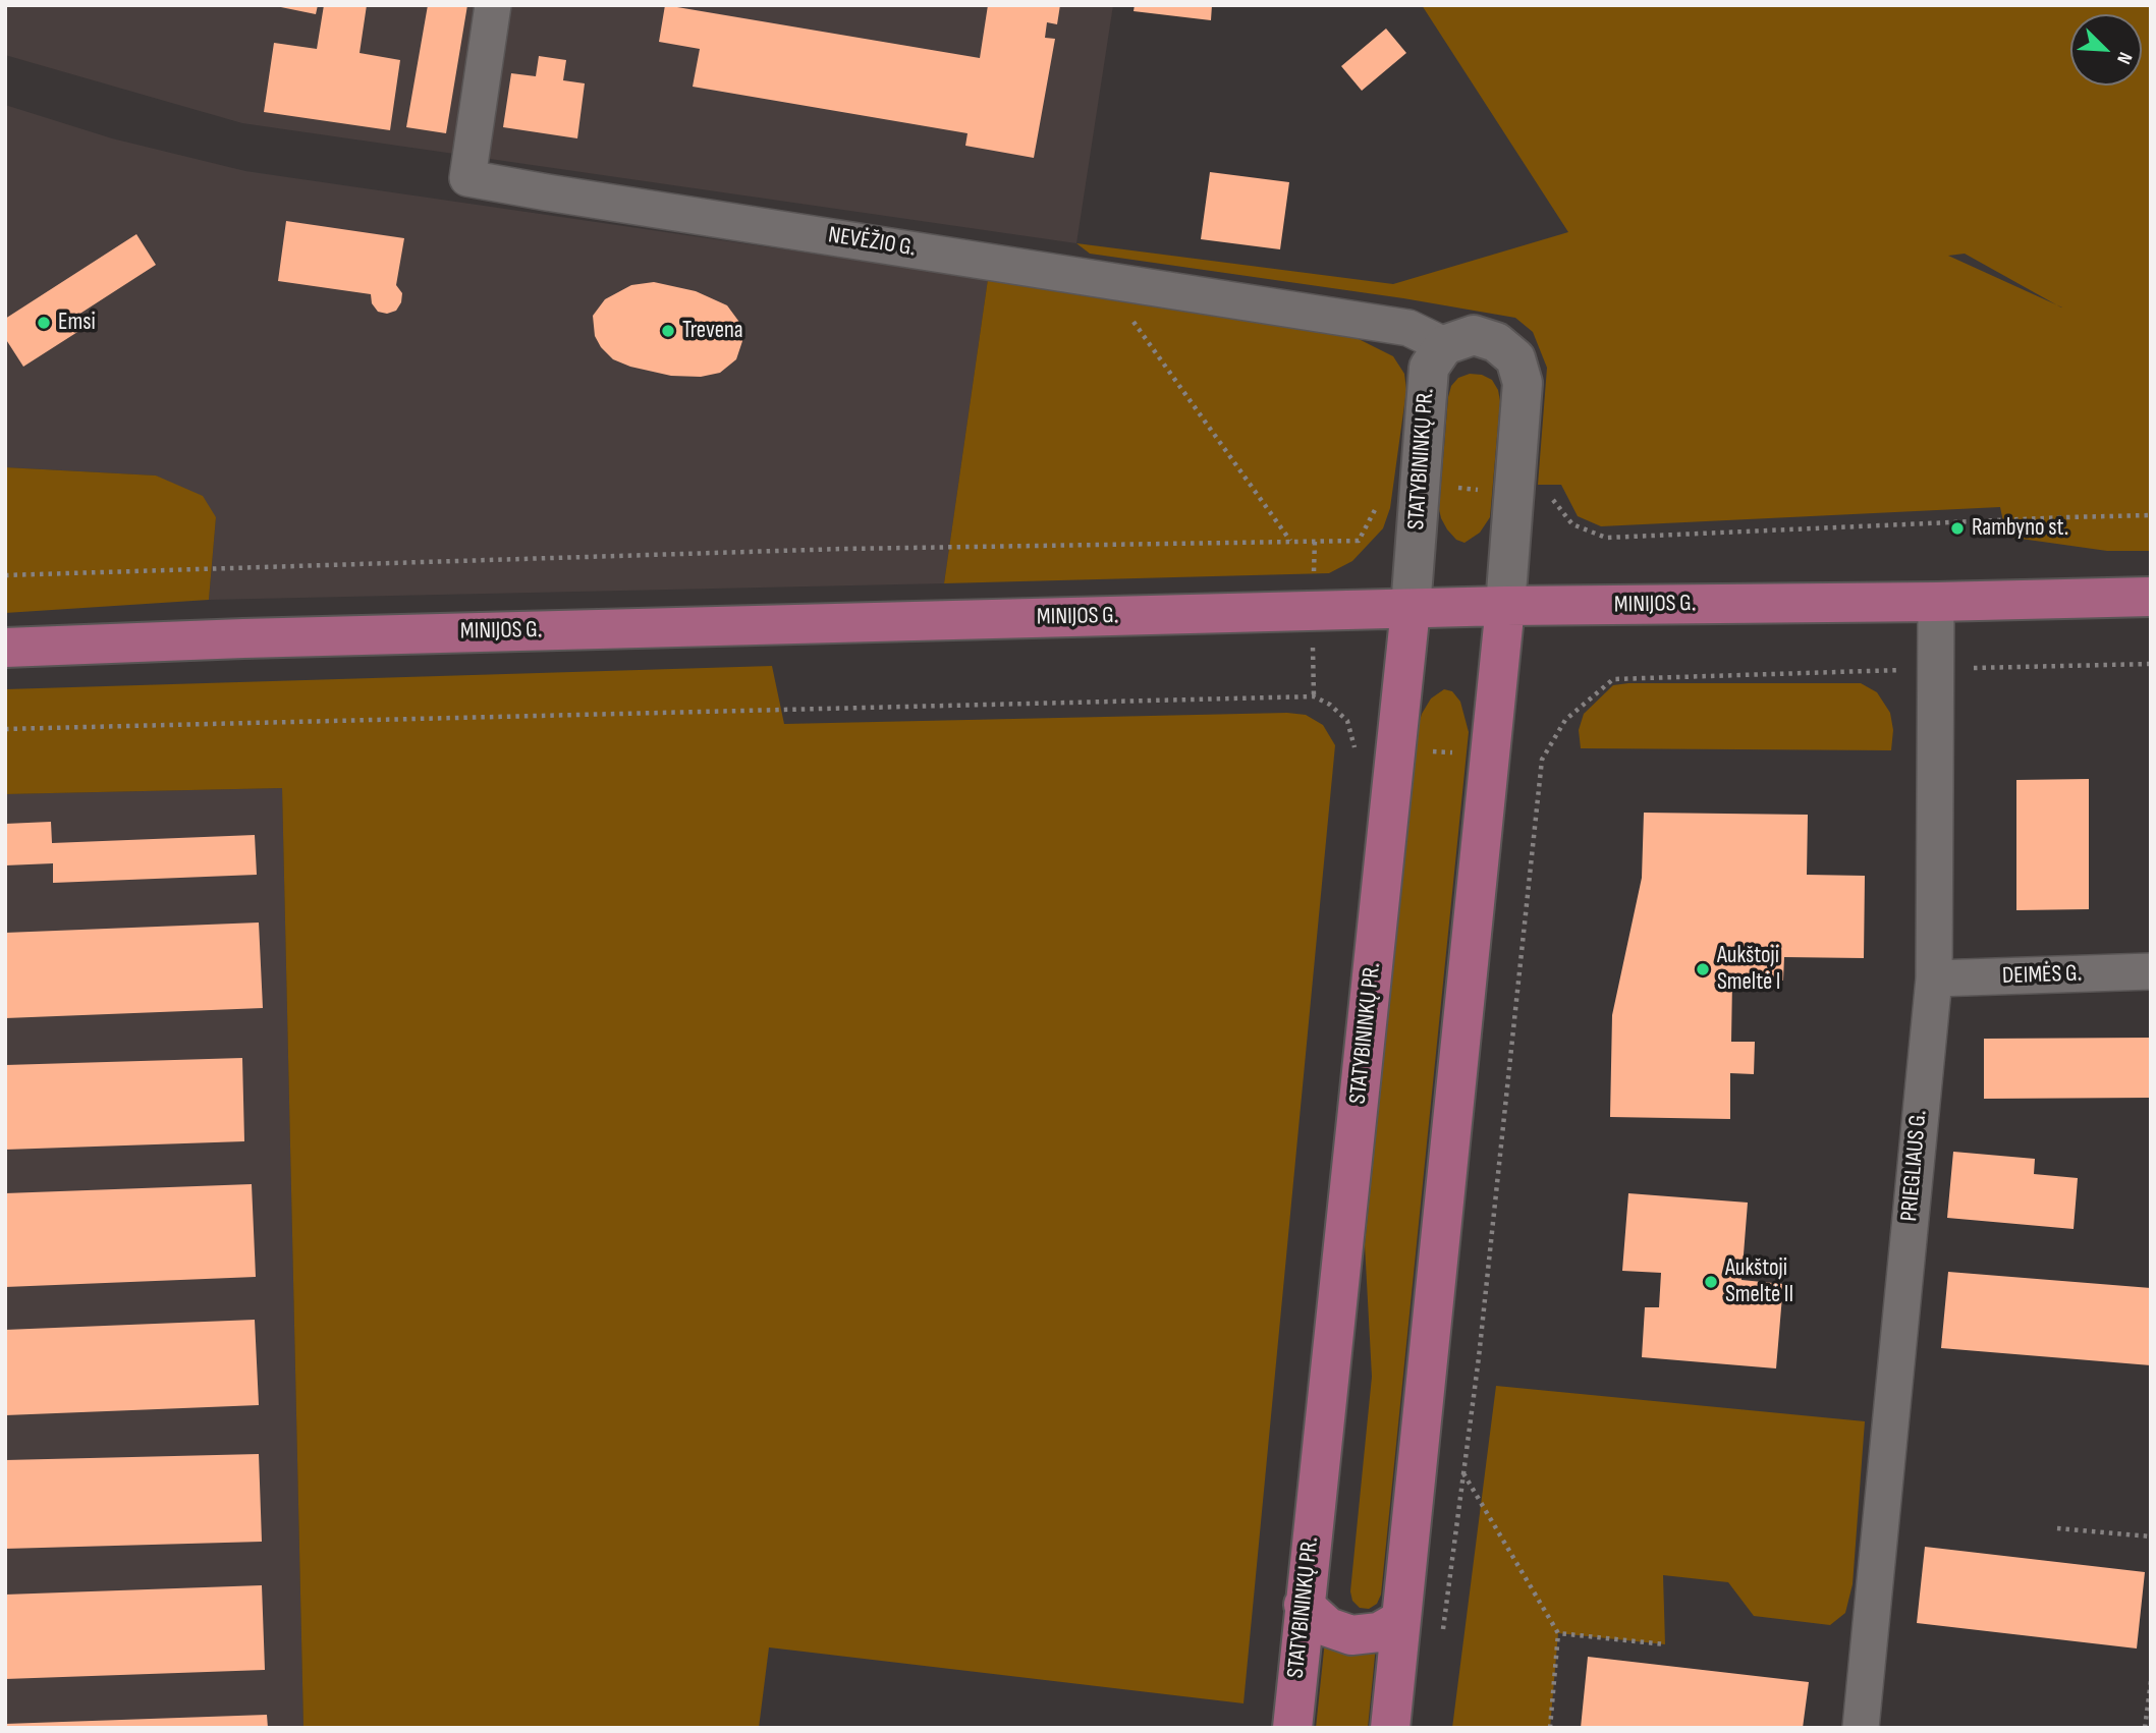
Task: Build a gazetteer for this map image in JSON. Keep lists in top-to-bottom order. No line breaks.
{"streets":{"main road":["STATYBININKŲ PR.","MINIJOS G."],"street":["NEVĖŽIO G.","DEIMĖS G.","PRIEGLIAUS G."]},"crossings":[["NEVĖŽIO G.","STATYBININKŲ PR."],["STATYBININKŲ PR.","MINIJOS G."],["MINIJOS G.","PRIEGLIAUS G."],["DEIMĖS G.","PRIEGLIAUS G."]],"places":["Emsi","Trevena","Rambyno st.","Aukštoji Smeltė I","Aukštoji Smeltė II"],"north":"bottom right"}
